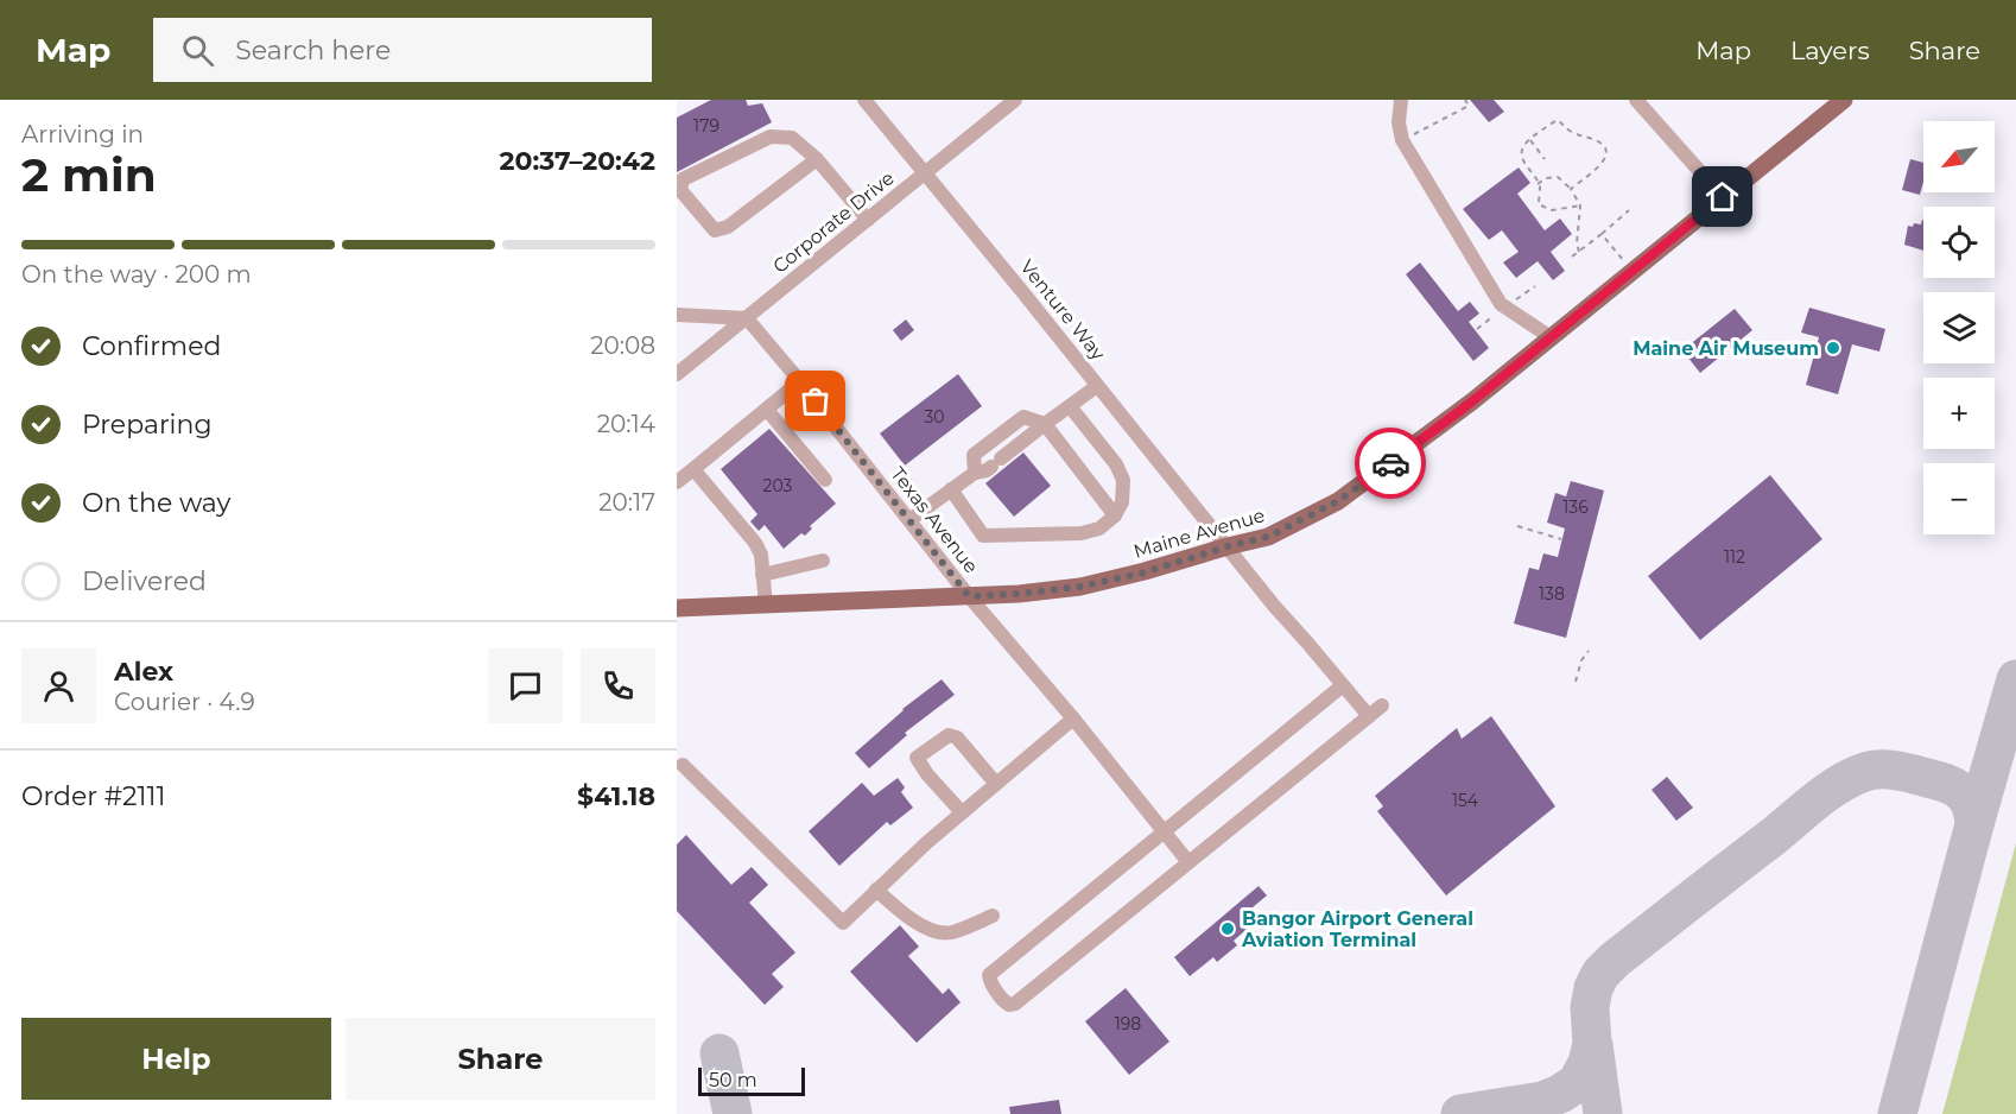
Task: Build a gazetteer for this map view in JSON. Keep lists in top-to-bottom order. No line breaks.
{"streets":{"main road":["Maine Avenue"],"street":["Corporate Drive","Venture Way","Texas Avenue"]},"crossings":[["Corporate Drive","Venture Way"],["Corporate Drive","Texas Avenue"],["Venture Way","Maine Avenue"],["Texas Avenue","Maine Avenue"]],"places":["Maine Air Museum","Bangor Airport General Aviation Terminal"],"house_numbers":["179","30","203","136","112","138","154","198"],"scale_bar":"50 m","north":"bottom left","page":{"header":"Map","search":"Search here","nav":["Map","Layers","Share"],"heading":["2 min","Arriving in","20:37–20:42"],"panel":["Alex","Courier · 4.9","Order #2111","$41.18"],"map_buttons":["+","−"],"bar":"On the way · 200 m","list":[["Confirmed","20:08"],["Preparing","20:14"],["On the way","20:17"],"Delivered"],"buttons":["Help","Share"],"scale":"50 m"}}
